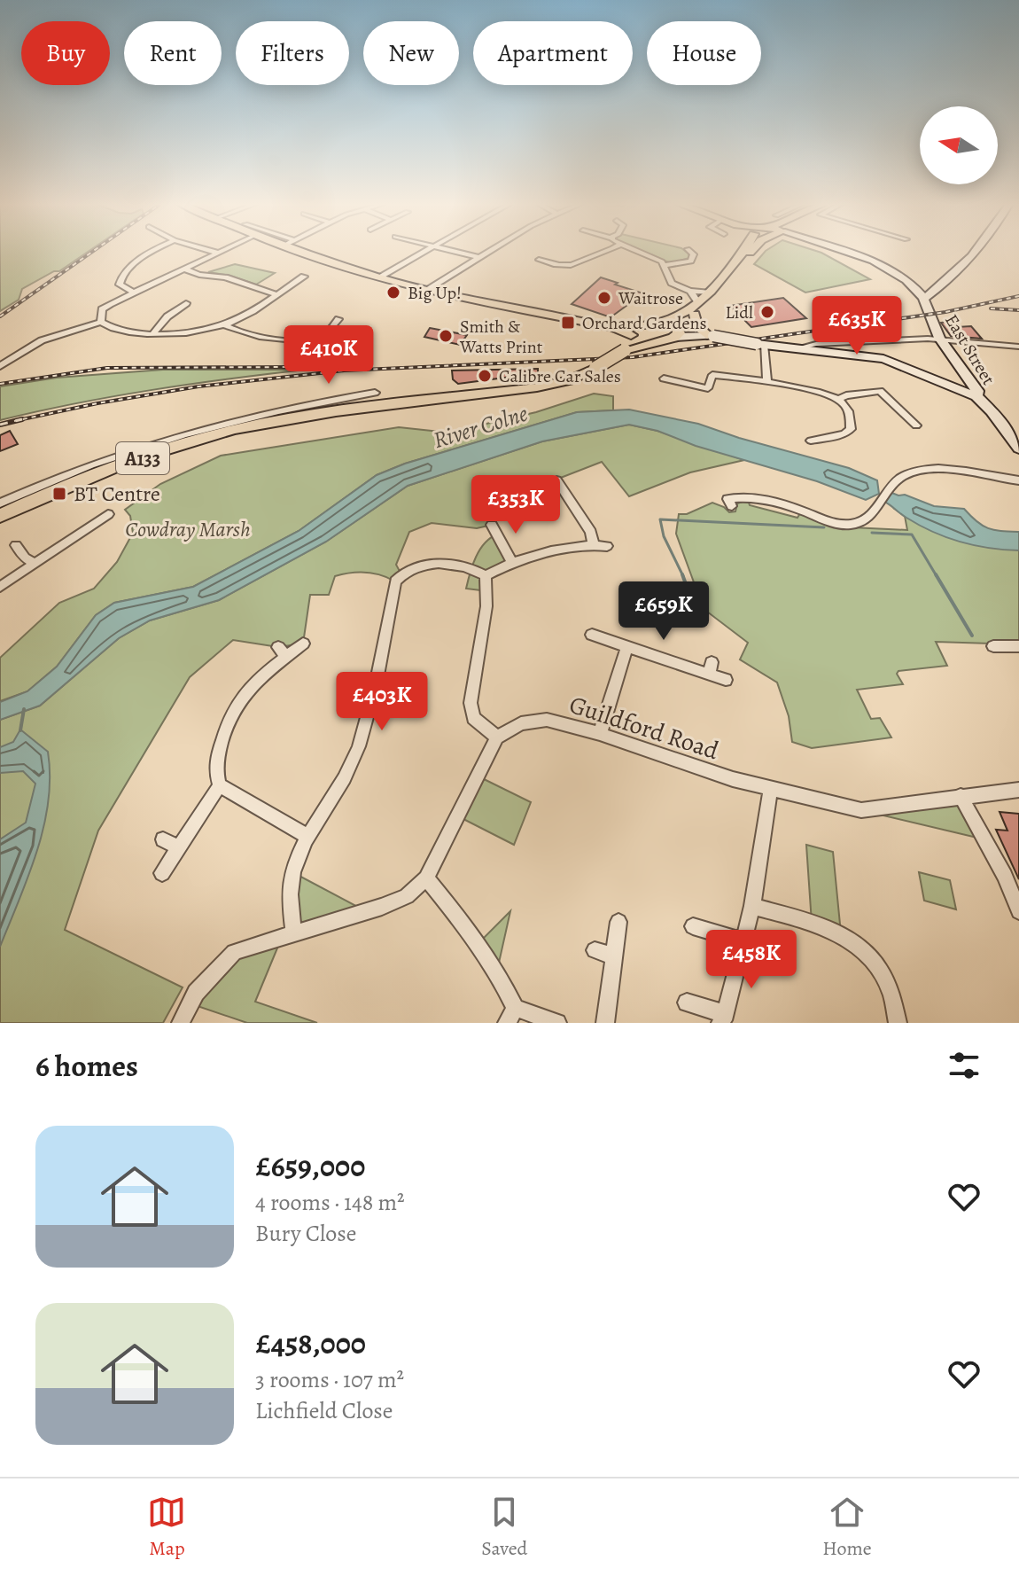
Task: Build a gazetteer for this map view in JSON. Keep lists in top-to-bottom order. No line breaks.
{"streets":{"main road":["A133"],"street":["East Street","Guildford Road"]},"water":["River Colne"],"parks":["Cowdray Marsh"],"places":{"other":["Big Up!","Waitrose","Lidl","Smith & Watts Print","Calibre Car Sales"],"transit":["Orchard Gardens","BT Centre"]},"north":"left","page":{"chip":["Buy","Rent","Filters","New","Apartment","House"],"price":["£635K","£410K","£353K","£659K","£403K","£458K"],"heading":"6 homes","list":[{"name":"£659,000","note":"4 rooms · 148 m² · Bury Close"},{"name":"£458,000","note":"3 rooms · 107 m² · Lichfield Close"}],"tabs":["Map","Saved","Home"]}}
